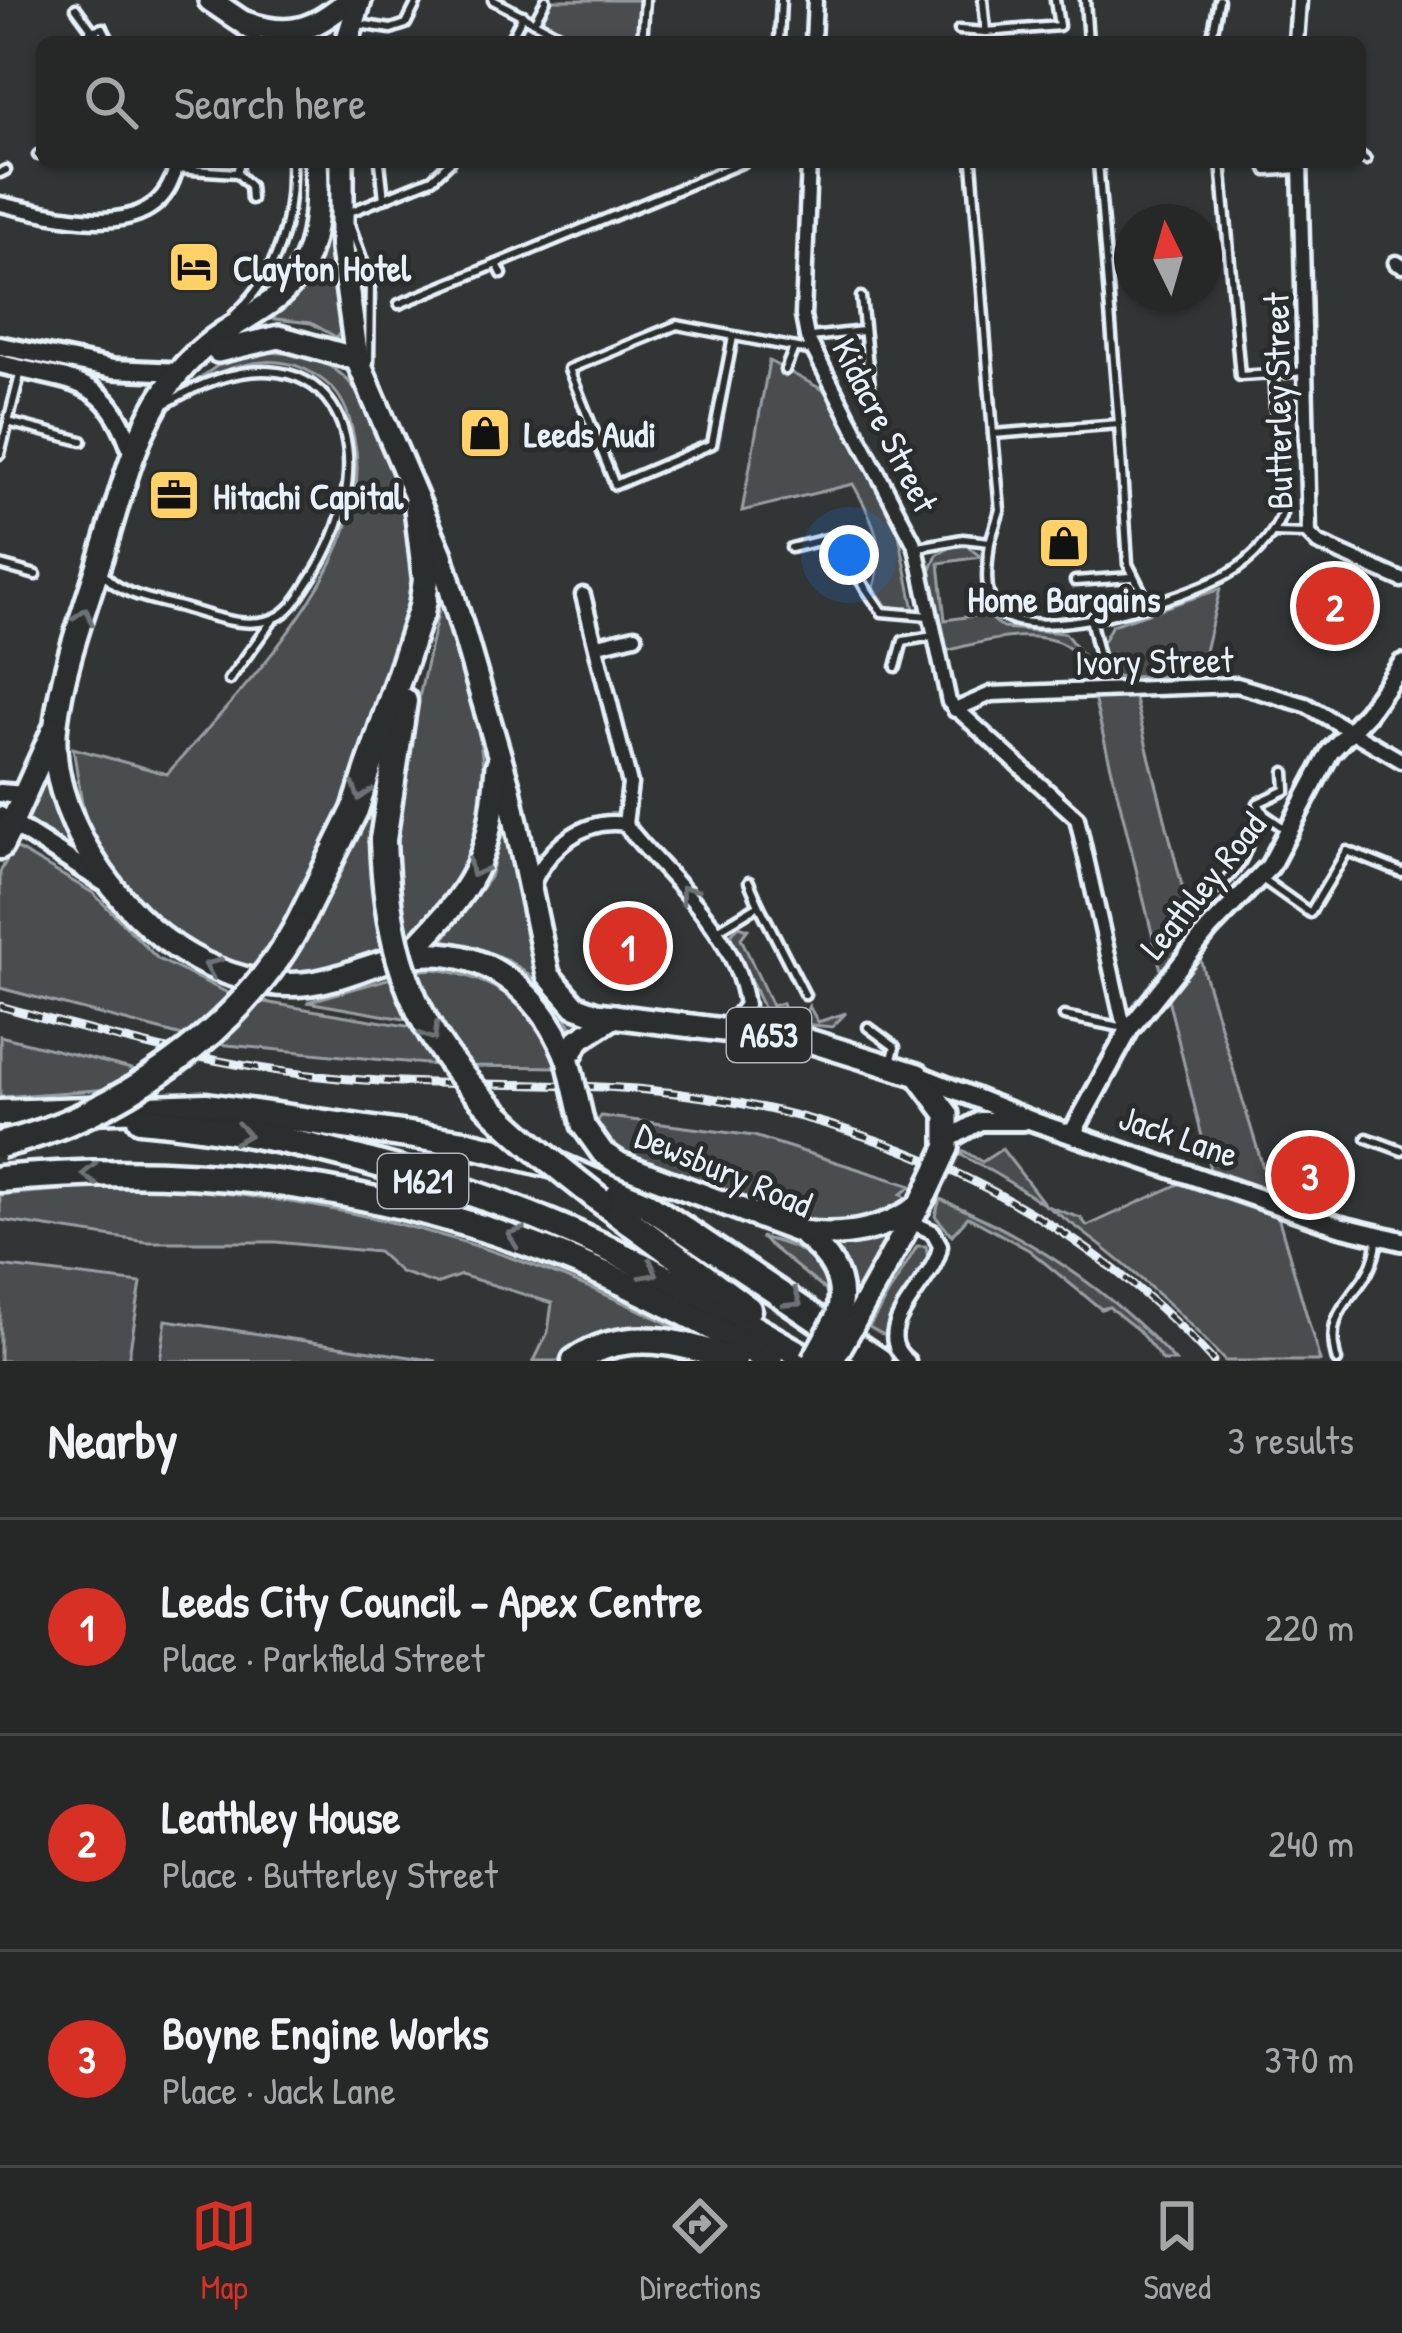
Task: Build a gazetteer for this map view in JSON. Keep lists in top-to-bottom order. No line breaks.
{"streets":{"highway":["M621"],"main road":["A653","Dewsbury Road"],"street":["Butterley Street","Kidacre Street","Ivory Street","Leathley Road","Jack Lane"]},"crossings":[["Kidacre Street","Ivory Street"],["Ivory Street","Leathley Road"],["Leathley Road","Jack Lane"],["A653","Jack Lane"],["A653","Dewsbury Road"]],"places":{"hotel":["Clayton Hotel"],"shop":["Leeds Audi","Home Bargains"],"office":["Hitachi Capital"]},"north":"top","page":{"search":"Search here","pins":["2","1","3"],"heading":["Nearby","3 results"],"list":[{"mark":"1","name":"Leeds City Council - Apex Centre","note":"Place · Parkfield Street","value":"220 m"},{"mark":"2","name":"Leathley House","note":"Place · Butterley Street","value":"240 m"},{"mark":"3","name":"Boyne Engine Works","note":"Place · Jack Lane","value":"370 m"}],"nav":["Map","Directions","Saved"]}}
